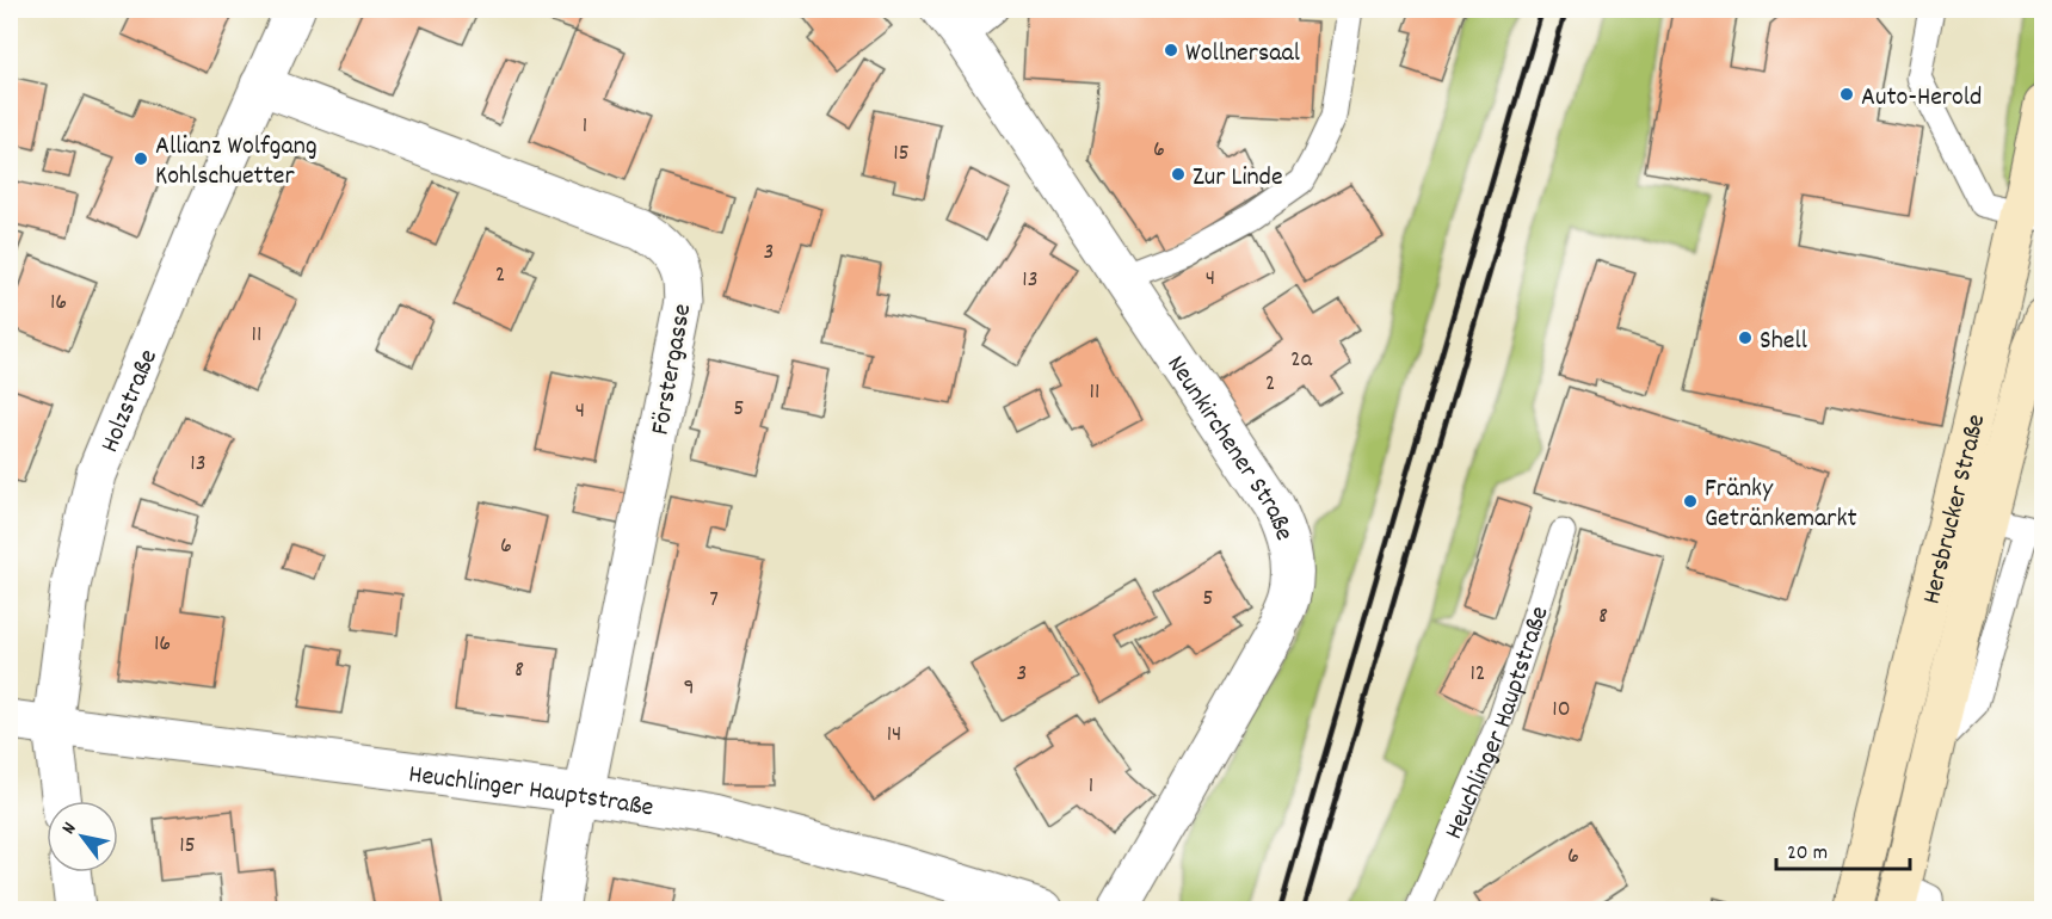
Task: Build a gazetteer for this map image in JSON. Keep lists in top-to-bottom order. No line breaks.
{"streets":{"main road":["Hersbrucker Straße"],"street":["Förstergasse","Holzstraße","Neunkirchener Straße","Heuchlinger Hauptstraße"]},"crossings":[["Förstergasse","Holzstraße"],["Förstergasse","Heuchlinger Hauptstraße"],["Holzstraße","Heuchlinger Hauptstraße"]],"places":["Wollnersaal","Auto-Herold","Allianz Wolfgang Kohlschuetter","Zur Linde","Shell","Fränky Getränkemarkt"],"house_numbers":["1","6","15","3","2","4","13","16","11","2a","2","11","5","4","13","6","5","7","8","16","8","3","12","9","10","14","1","15","6"],"scale_bar":"20 m","north":"top left"}
